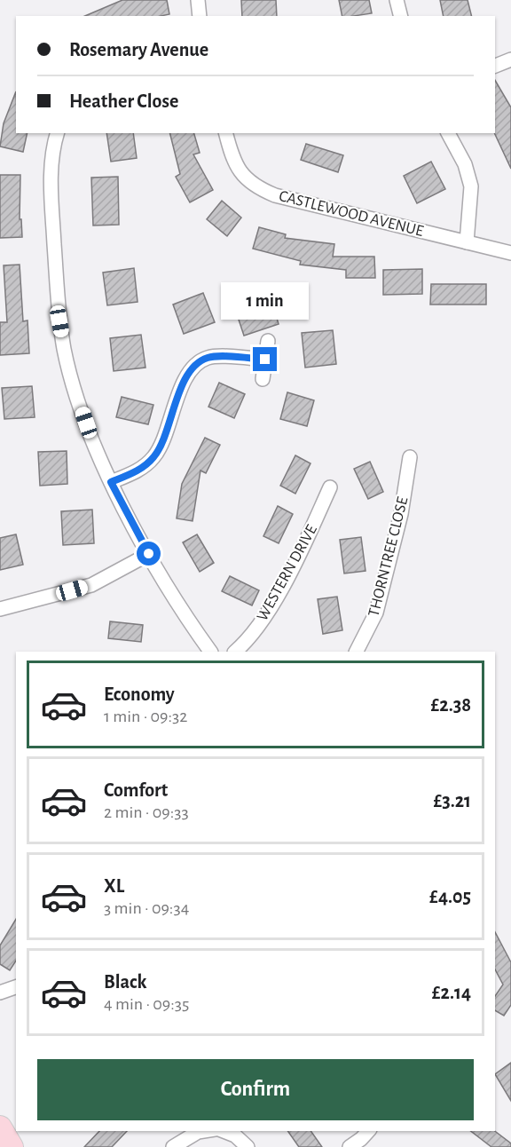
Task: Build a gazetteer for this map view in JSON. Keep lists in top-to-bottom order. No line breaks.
{"streets":{"street":["CASTLEWOOD AVENUE","THORNTREE CLOSE","WESTERN DRIVE"]},"page":{"banner":["Rosemary Avenue","Heather Close"],"bubble":"1 min","list":[{"name":"Economy","note":"1 min · 09:32","value":"£2.38"},{"name":"Comfort","note":"2 min · 09:33","value":"£3.21"},{"name":"XL","note":"3 min · 09:34","value":"£4.05"},{"name":"Black","note":"4 min · 09:35","value":"£2.14"}],"buttons":"Confirm"}}
